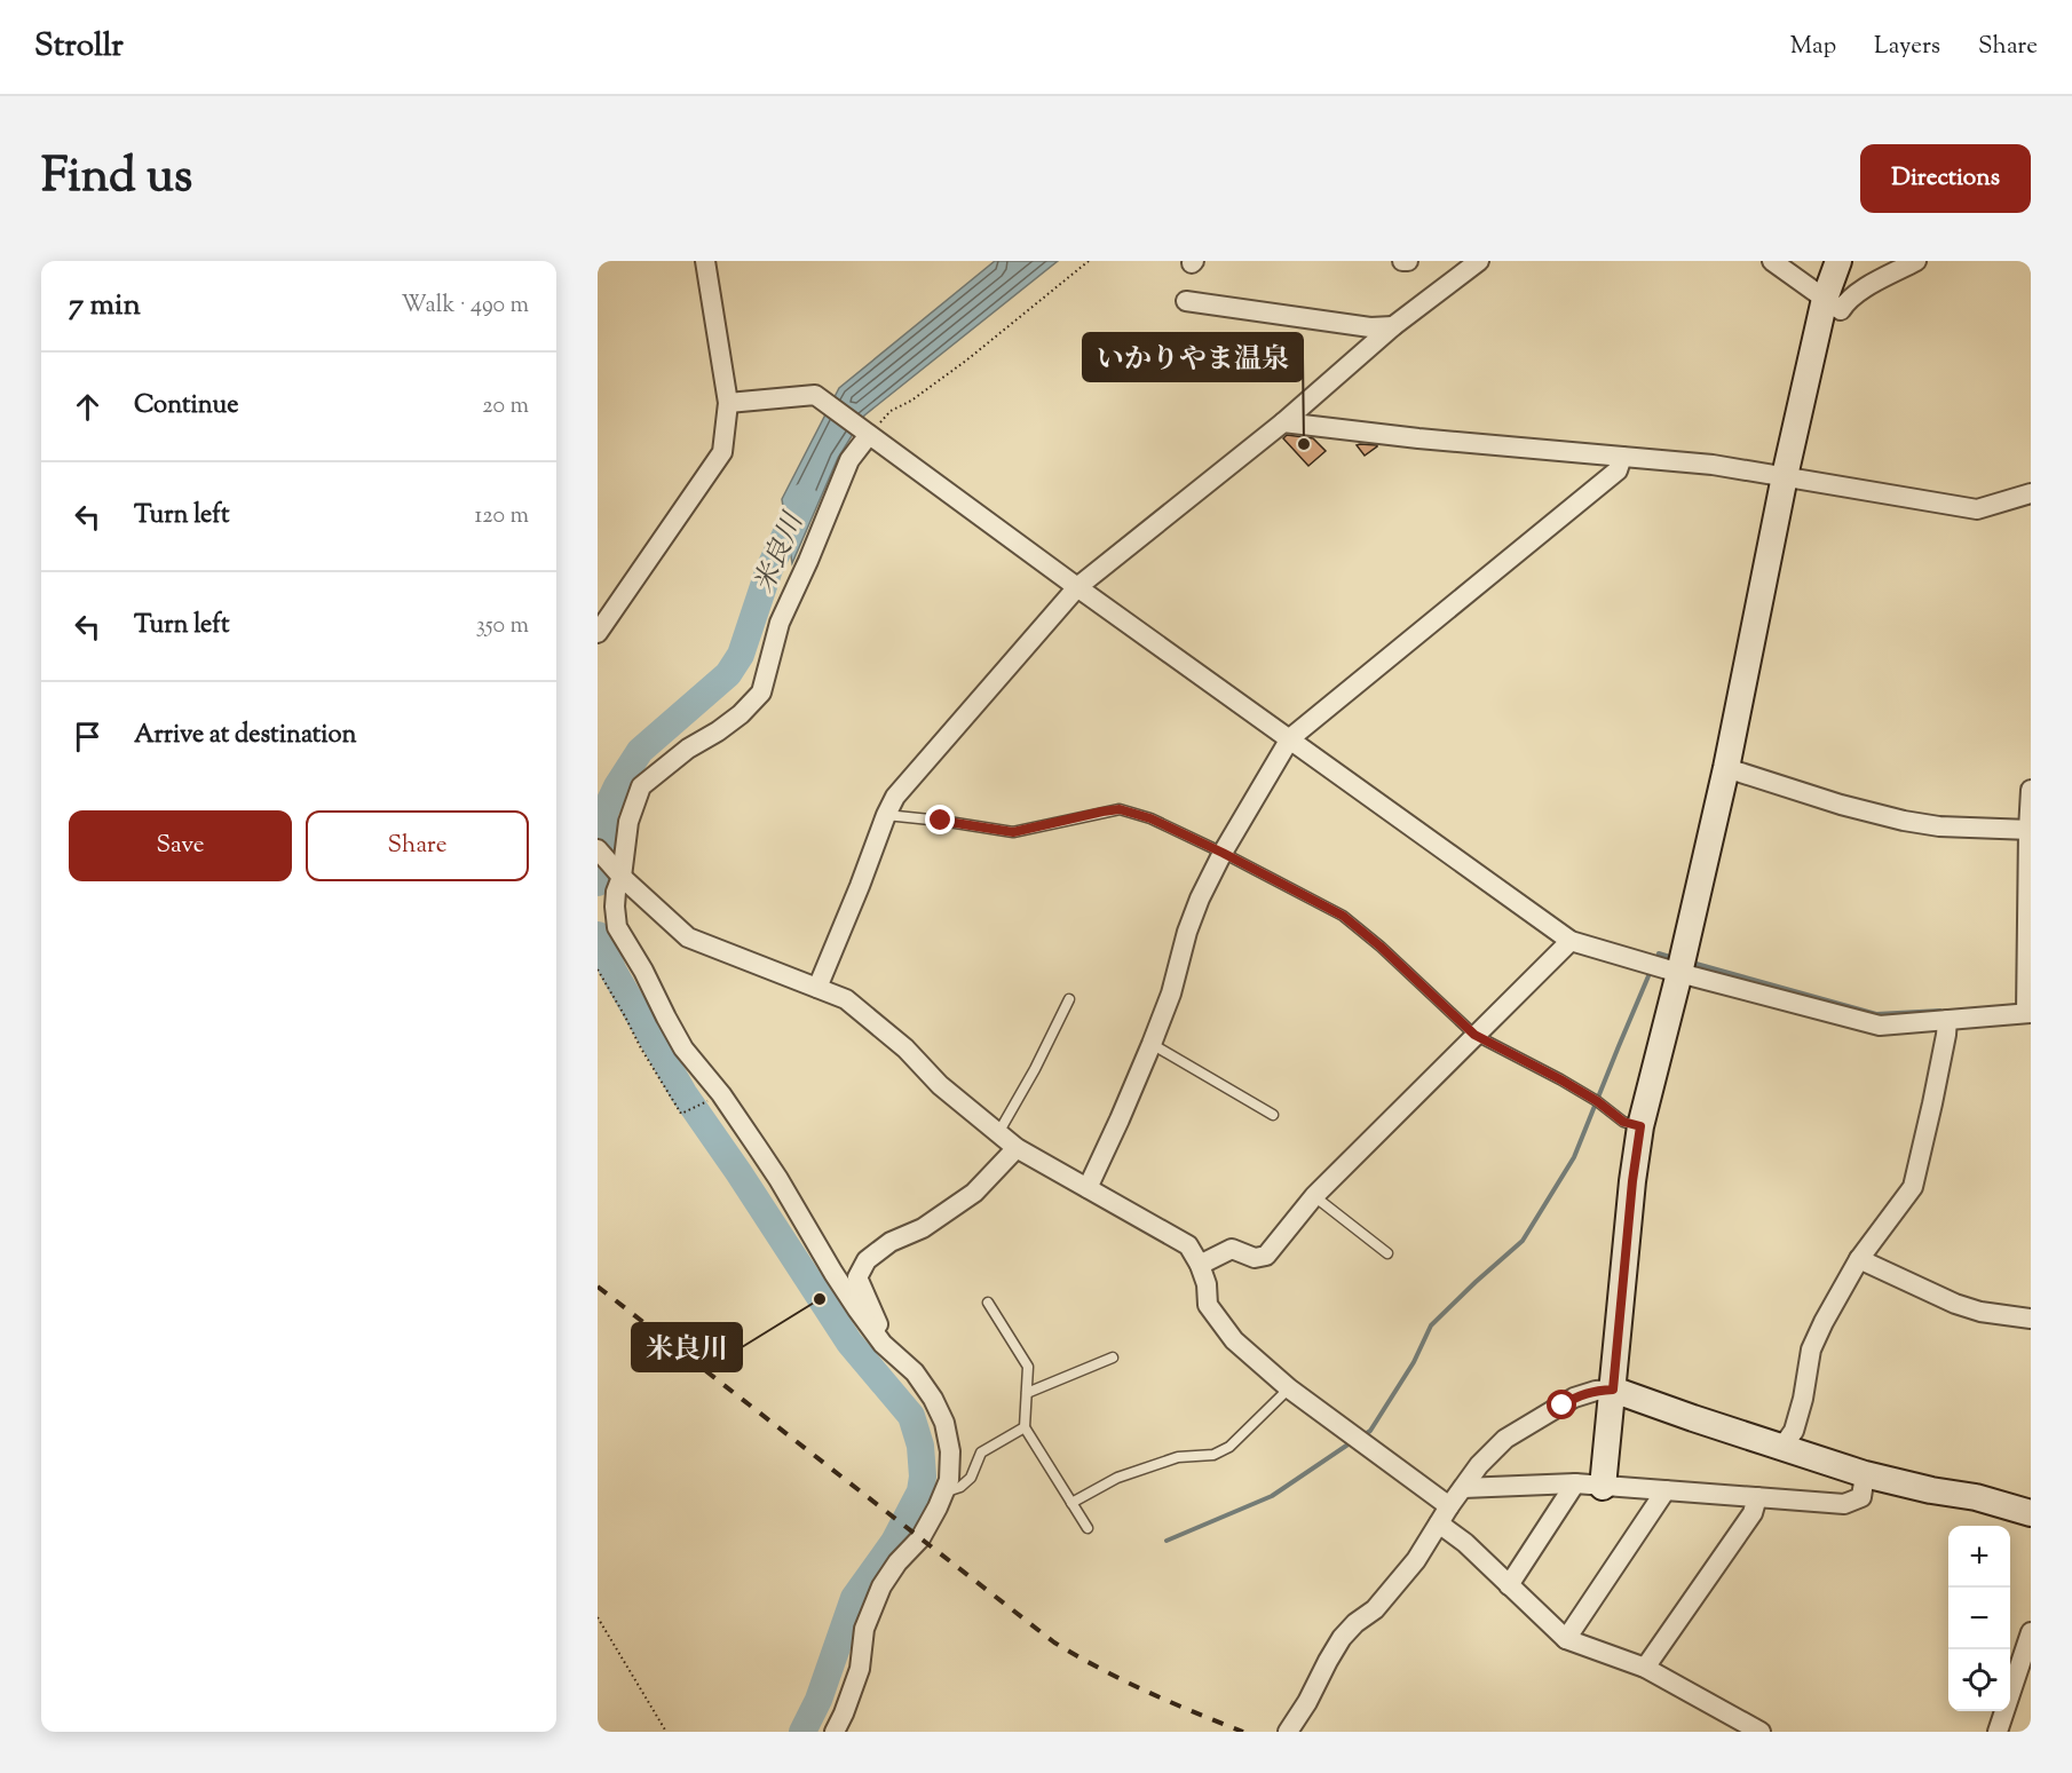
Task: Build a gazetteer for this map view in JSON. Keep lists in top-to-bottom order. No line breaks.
{"water":["米良川"],"places":["いかりやま温泉","米良川"],"page":{"header":"Strollr","nav":["Map","Layers","Share"],"title":"Find us","buttons":["Directions",["Save","Share"]],"heading":["7 min","Walk · 490 m"],"list":[["Continue","20 m"],["Turn left","120 m"],["Turn left","350 m"],"Arrive at destination"],"map_buttons":["+","−"]}}
